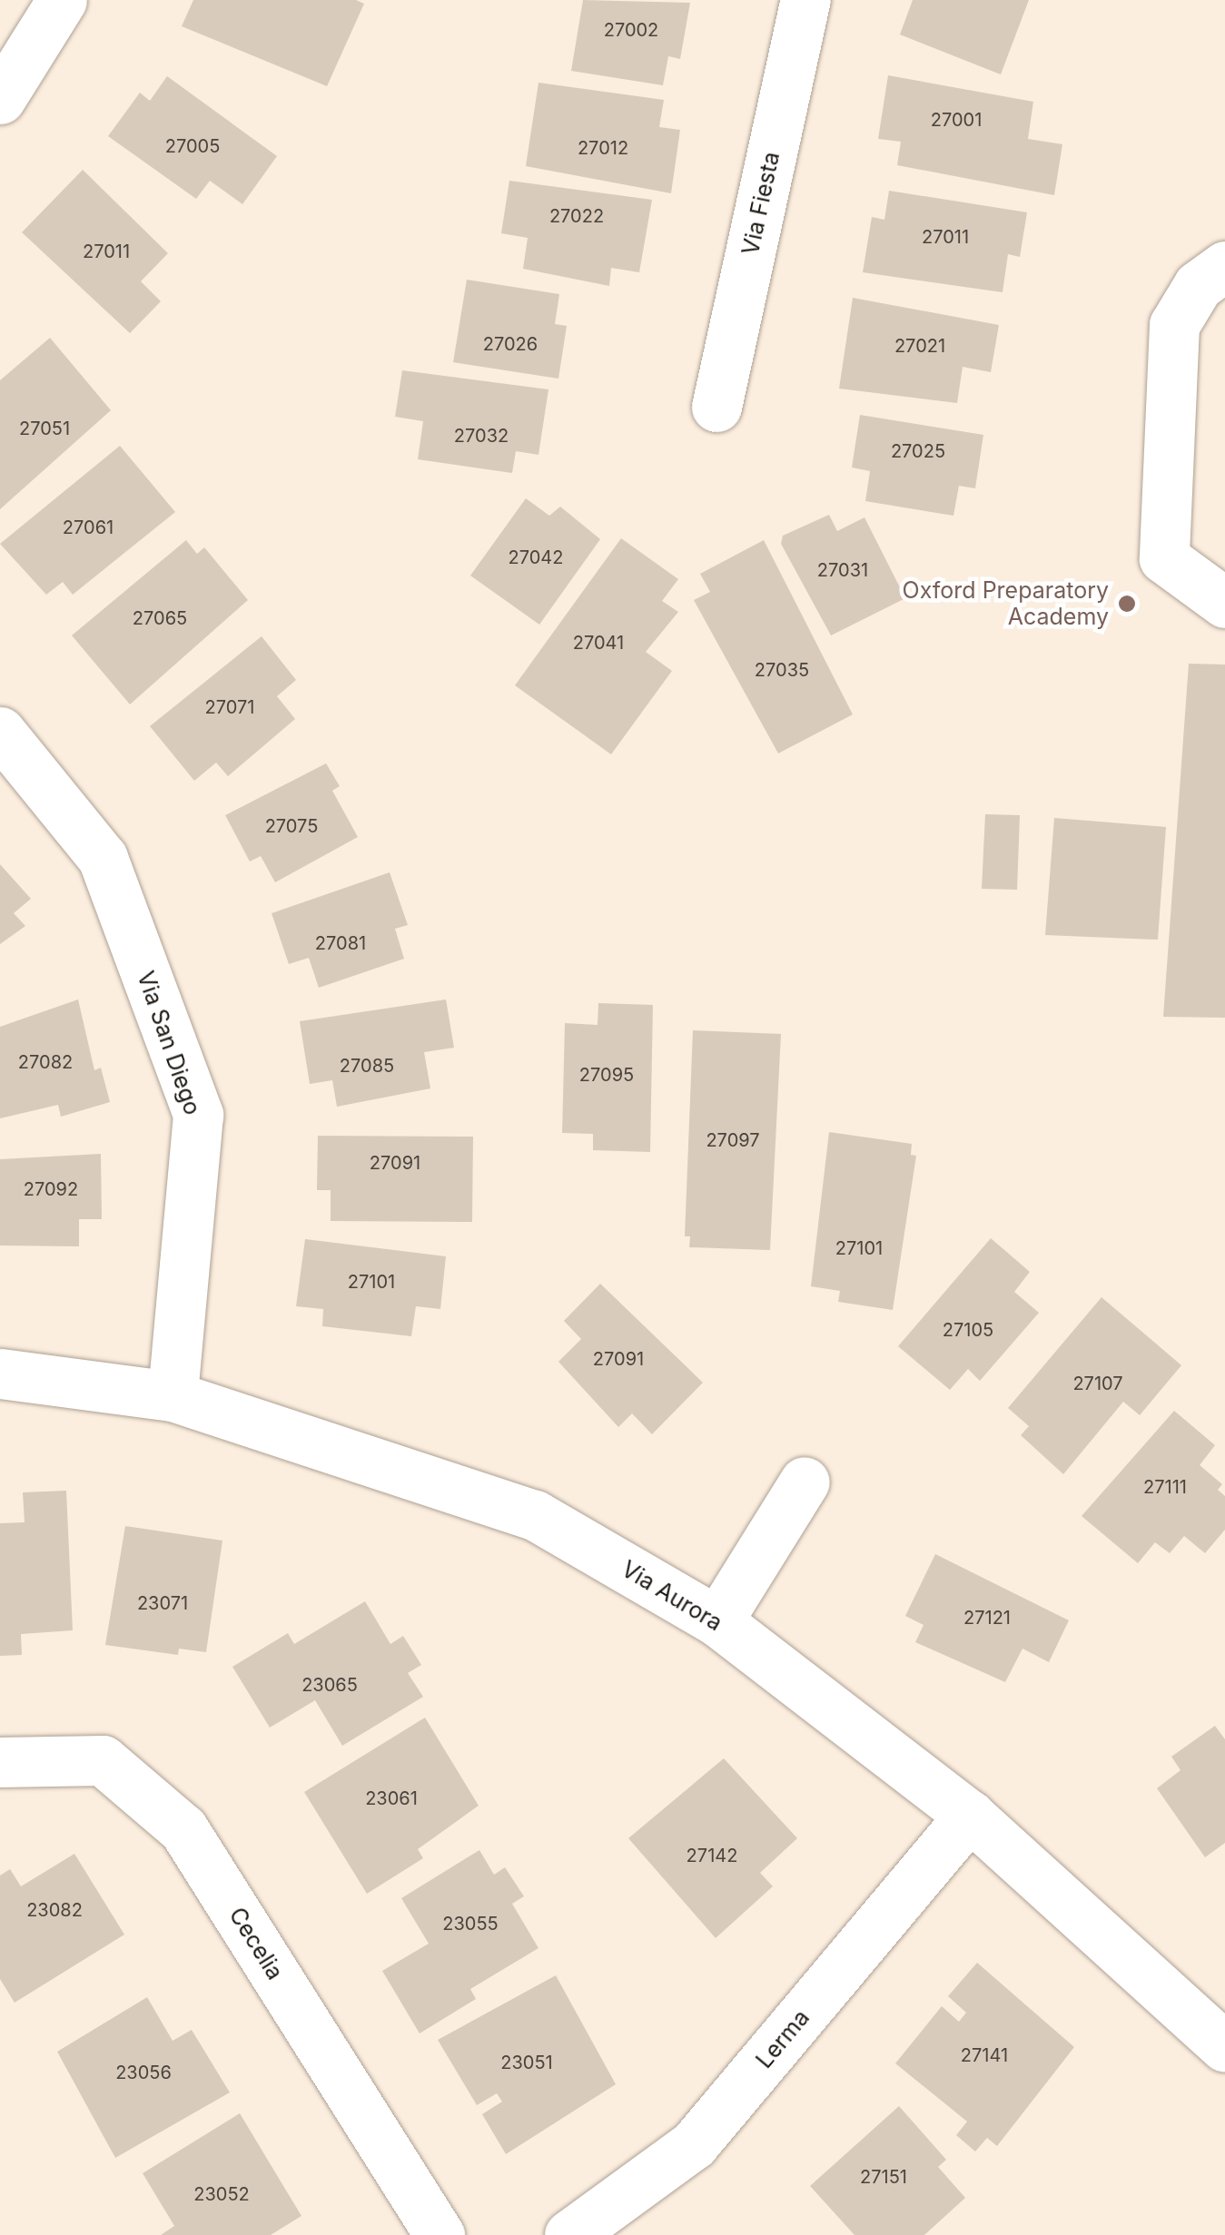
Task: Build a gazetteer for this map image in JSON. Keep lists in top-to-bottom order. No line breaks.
{"streets":{"street":["Via Fiesta","Via San Diego","Via Aurora","Cecelia","Lerma"]},"crossings":[["Via San Diego","Via Aurora"],["Via Aurora","Lerma"]],"places":["Oxford Preparatory Academy"],"house_numbers":["27002","27001","27005","27012","27022","27011","27011","27026","27021","27051","27032","27025","27061","27042","27031","27065","27041","27035","27071","27075","27081","27082","27085","27095","27097","27091","27092","27101","27101","27105","27091","27107","27111","23071","27121","23065","23061","27142","23082","23055","27141","23051","23056","27151","23052"]}
